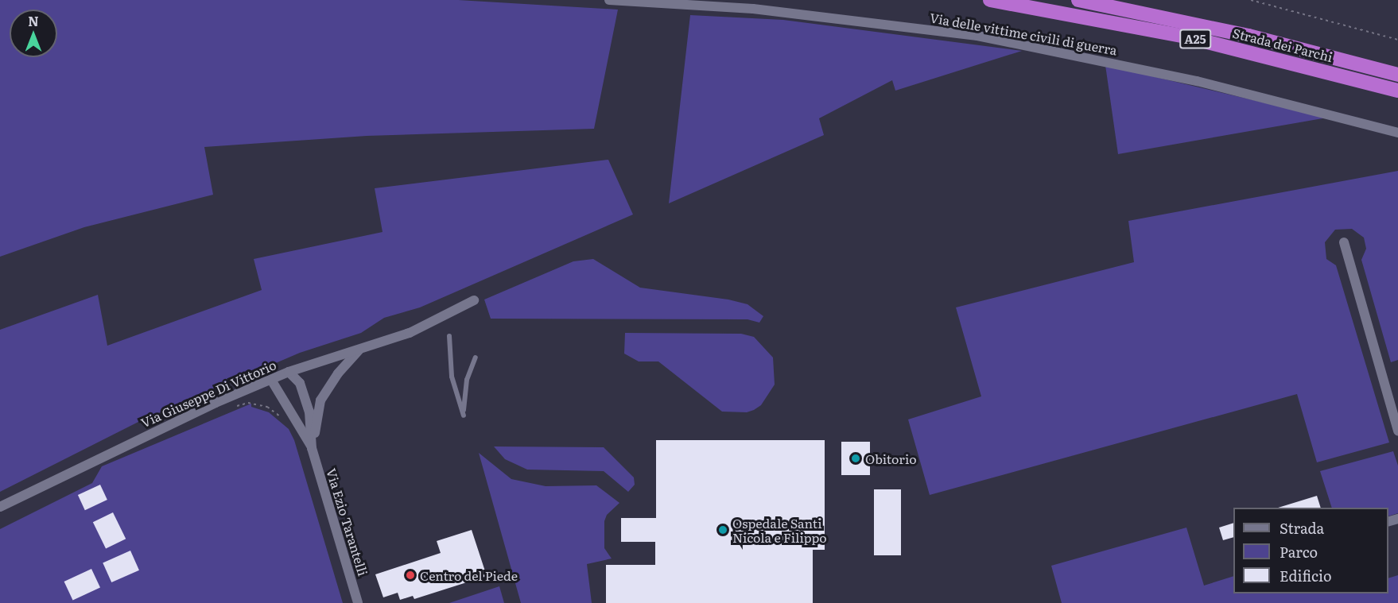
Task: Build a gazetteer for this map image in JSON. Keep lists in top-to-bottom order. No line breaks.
{"streets":{"highway":["A25","Strada dei Parchi"],"street":["Via delle vittime civili di guerra","Via Giuseppe Di Vittorio","Via Ezio Tarantelli"]},"places":["Obitorio","Ospedale Santi Nicola e Filippo","Centro del Piede"],"legend":["Strada","Parco","Edificio"],"north":"top"}
